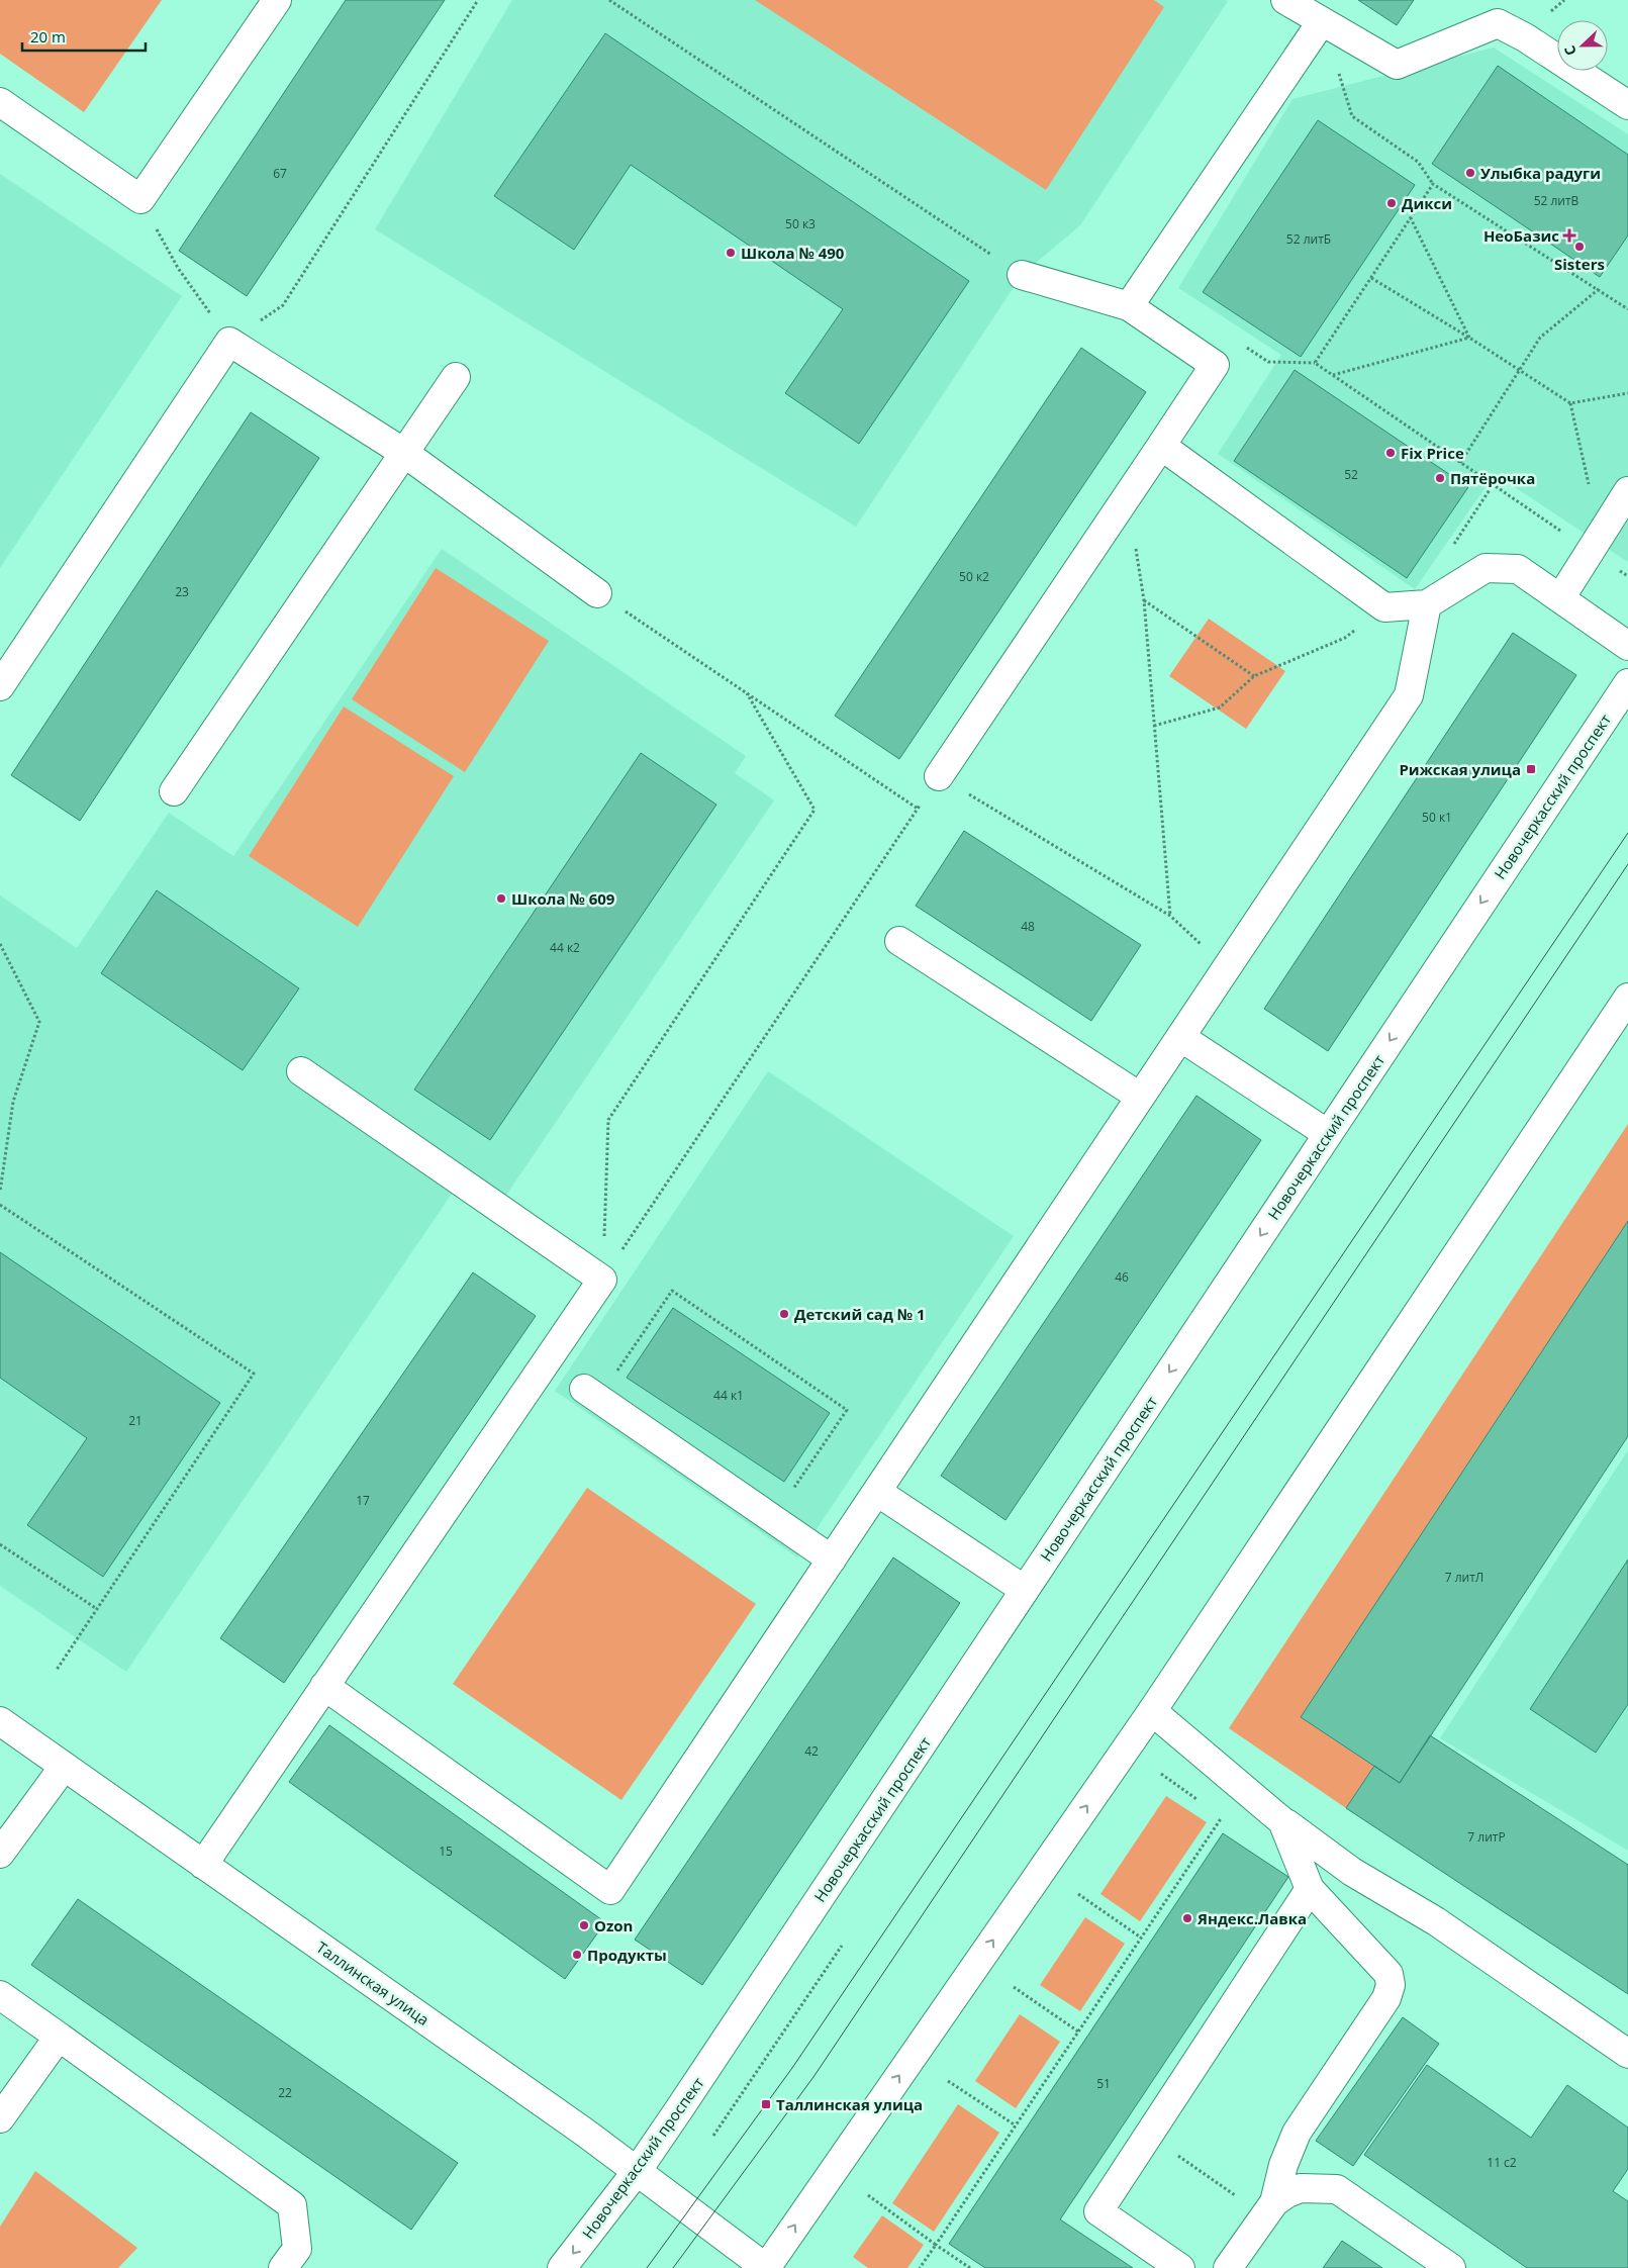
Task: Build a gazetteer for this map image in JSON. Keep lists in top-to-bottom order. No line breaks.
{"streets":{"main road":["Новочеркасский проспект","Таллинская улица"]},"crossings":[["Новочеркасский проспект","Таллинская улица"]],"places":{"other":["Улыбка радуги","Дикси","Sisters","Школа № 490","Fix Price","Пятёрочка","Школа № 609","Детский сад № 1","Яндекс.Лавка","Ozon","Продукты"],"health":["НеоБазис"],"transit":["Рижская улица","Таллинская улица"]},"house_numbers":["67","52 литВ","50 к3","52 литБ","52","50 к2","23","50 к1","48","44 к2","46","44 к1","21","17","7 литЛ","42","7 литР","15","51","22","11 с2"],"scale_bar":"20 m","north":"left"}
